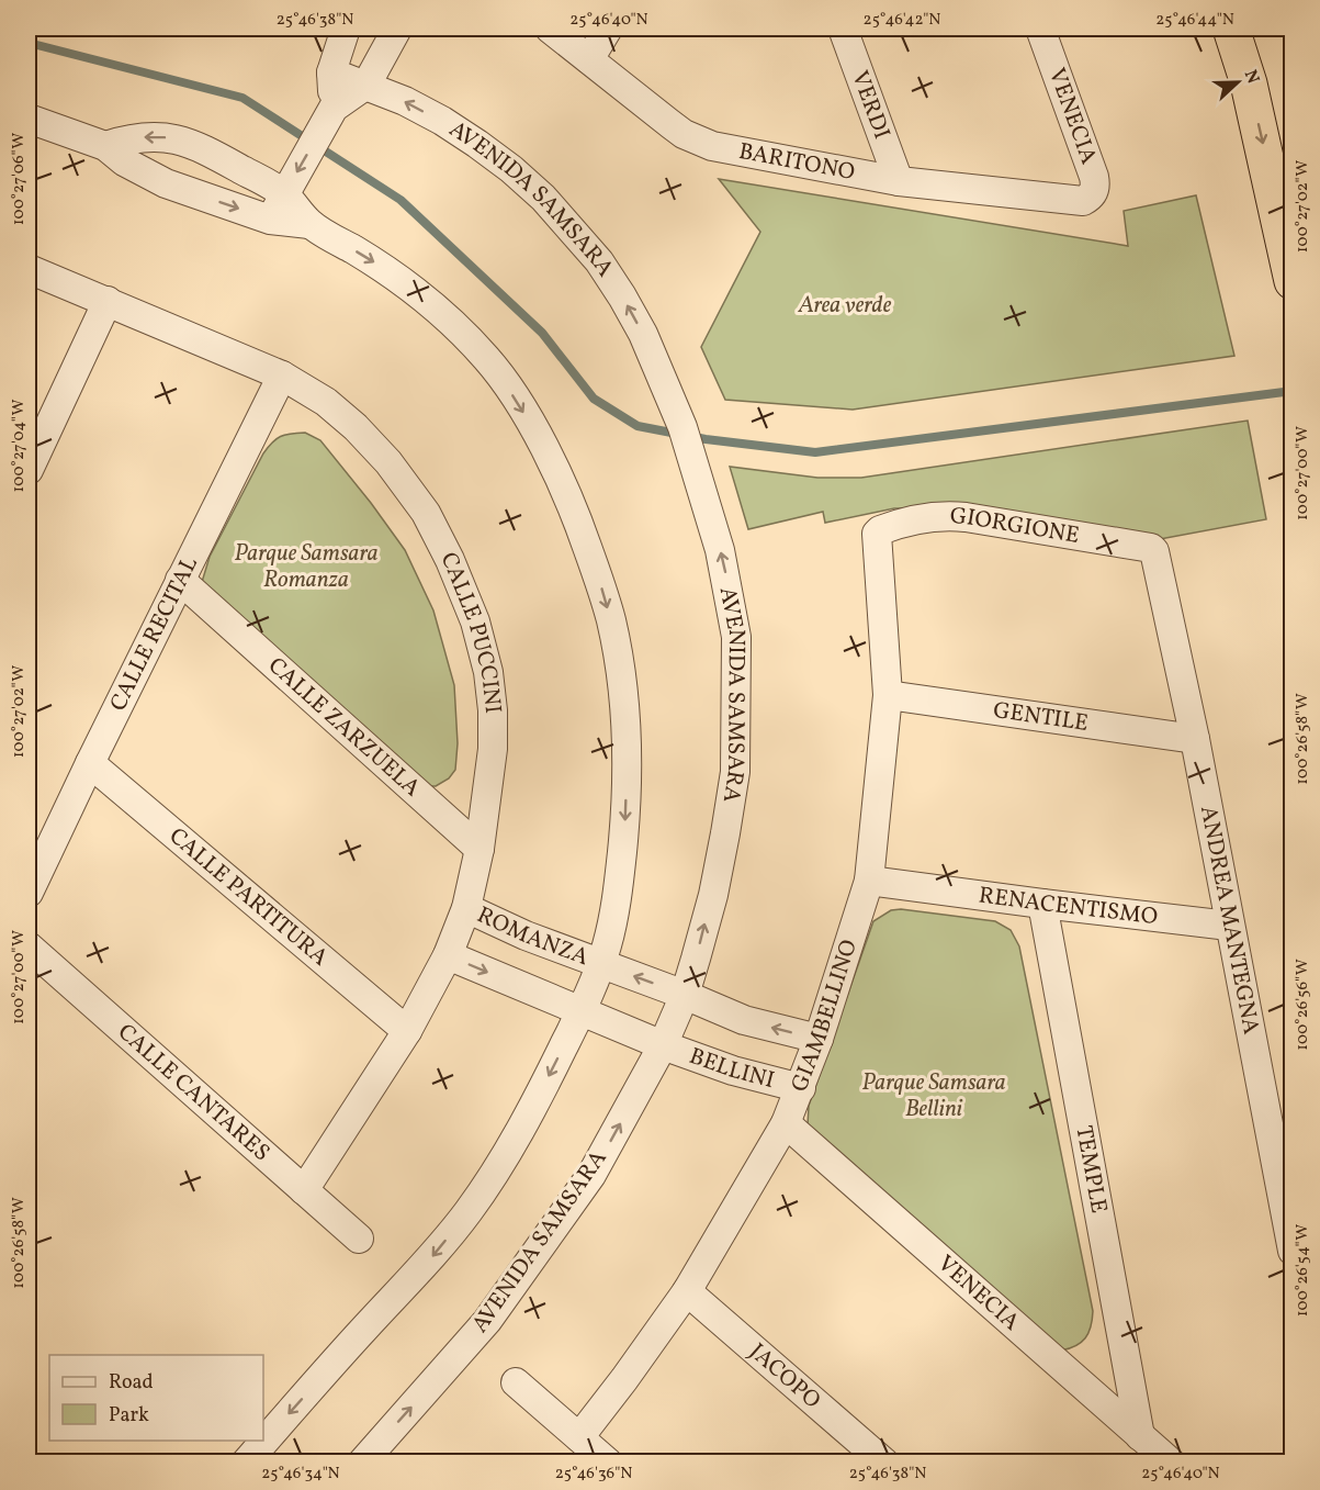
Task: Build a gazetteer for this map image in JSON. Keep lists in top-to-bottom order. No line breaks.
{"streets":{"street":["VERDI","VENECIA","BARITONO","AVENIDA SAMSARA","GIORGIONE","CALLE RECITAL","CALLE PUCCINI","GENTILE","CALLE ZARZUELA","CALLE PARTITURA","RENACENTISMO","ANDREA MANTEGNA","ROMANZA","GIAMBELLINO","BELLINI","CALLE CANTARES","TEMPLE","JACOPO"]},"crossings":[["VERDI","BARITONO"],["VENECIA","BARITONO"],["VENECIA","GIAMBELLINO"],["VENECIA","TEMPLE"],["AVENIDA SAMSARA","ROMANZA"],["AVENIDA SAMSARA","BELLINI"],["GIORGIONE","ANDREA MANTEGNA"],["GIORGIONE","GIAMBELLINO"],["CALLE RECITAL","CALLE PUCCINI"],["CALLE RECITAL","CALLE ZARZUELA"],["CALLE RECITAL","CALLE PARTITURA"],["CALLE PUCCINI","CALLE ZARZUELA"],["CALLE PUCCINI","CALLE PARTITURA"],["CALLE PUCCINI","ROMANZA"],["CALLE PUCCINI","CALLE CANTARES"],["GENTILE","ANDREA MANTEGNA"],["GENTILE","GIAMBELLINO"],["RENACENTISMO","ANDREA MANTEGNA"],["RENACENTISMO","GIAMBELLINO"],["RENACENTISMO","TEMPLE"],["GIAMBELLINO","BELLINI"],["GIAMBELLINO","JACOPO"]],"one_way":["AVENIDA SAMSARA","ROMANZA"],"parks":["Area verde","Parque Samsara Romanza","Parque Samsara Bellini"],"legend":["Road","Park"],"north":"right","coordinates":["25°46'38\"N","25°46'40\"N","25°46'42\"N","25°46'44\"N","100°27'06\"W","100°27'02\"W","100°27'04\"W","100°27'00\"W","100°26'58\"W","100°26'56\"W","100°26'54\"W","25°46'34\"N","25°46'36\"N"]}
